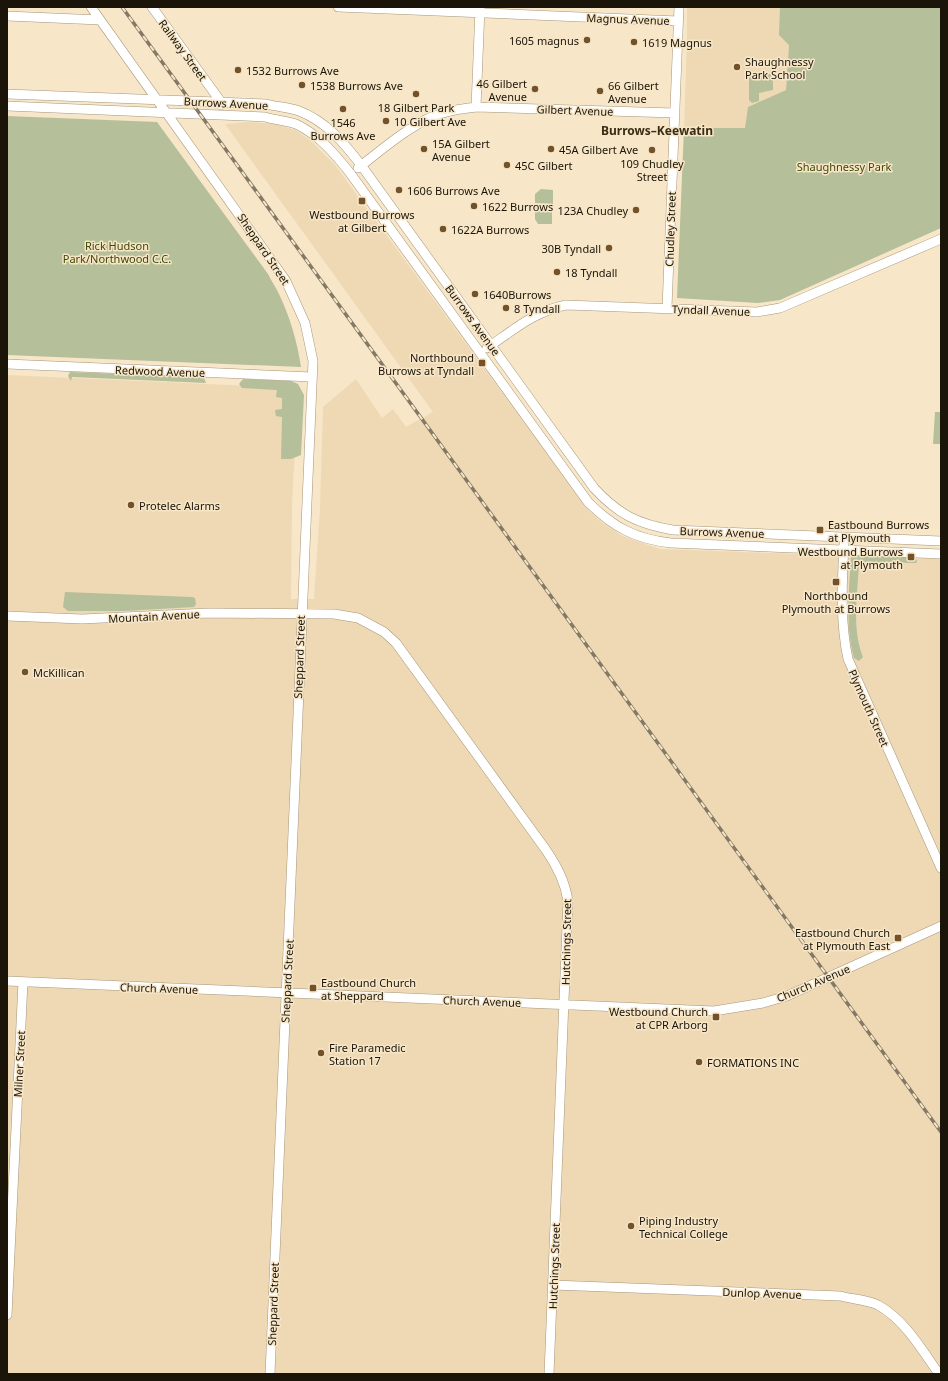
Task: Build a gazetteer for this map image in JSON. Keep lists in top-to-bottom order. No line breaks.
{"streets":{"street":["Magnus Avenue","Railway Street","Burrows Avenue","Gilbert Avenue","Chudley Street","Sheppard Street","Tyndall Avenue","Redwood Avenue","Mountain Avenue","Plymouth Street","Hutchings Street","Church Avenue","Milner Street","Dunlop Avenue"]},"crossings":[["Magnus Avenue","Chudley Street"],["Railway Street","Burrows Avenue"],["Burrows Avenue","Gilbert Avenue"],["Burrows Avenue","Sheppard Street"],["Burrows Avenue","Tyndall Avenue"],["Burrows Avenue","Plymouth Street"],["Gilbert Avenue","Chudley Street"],["Chudley Street","Tyndall Avenue"],["Sheppard Street","Redwood Avenue"],["Sheppard Street","Mountain Avenue"],["Sheppard Street","Hutchings Street"],["Sheppard Street","Church Avenue"],["Mountain Avenue","Hutchings Street"],["Hutchings Street","Church Avenue"],["Hutchings Street","Dunlop Avenue"],["Church Avenue","Milner Street"]],"districts":["Burrows–Keewatin"],"parks":["Shaughnessy Park","Rick Hudson Park/Northwood C.C."],"places":{"other":["1605 magnus","1619 Magnus","Shaughnessy Park School","1532 Burrows Ave","1538 Burrows Ave","46 Gilbert Avenue","66 Gilbert Avenue","18 Gilbert Park","1546 Burrows Ave","10 Gilbert Ave","15A Gilbert Avenue","45A Gilbert Ave","109 Chudley Street","45C Gilbert","1606 Burrows Ave","1622 Burrows","123A Chudley","1622A Burrows","30B Tyndall","18 Tyndall","1640Burrows","8 Tyndall","Protelec Alarms","McKillican","Fire Paramedic Station 17","FORMATIONS INC","Piping Industry Technical College"],"transit":["Westbound Burrows at Gilbert","Northbound Burrows at Tyndall","Eastbound Burrows at Plymouth","Westbound Burrows at Plymouth","Northbound Plymouth at Burrows","Eastbound Church at Plymouth East","Eastbound Church at Sheppard","Westbound Church at CPR Arborg"]}}
